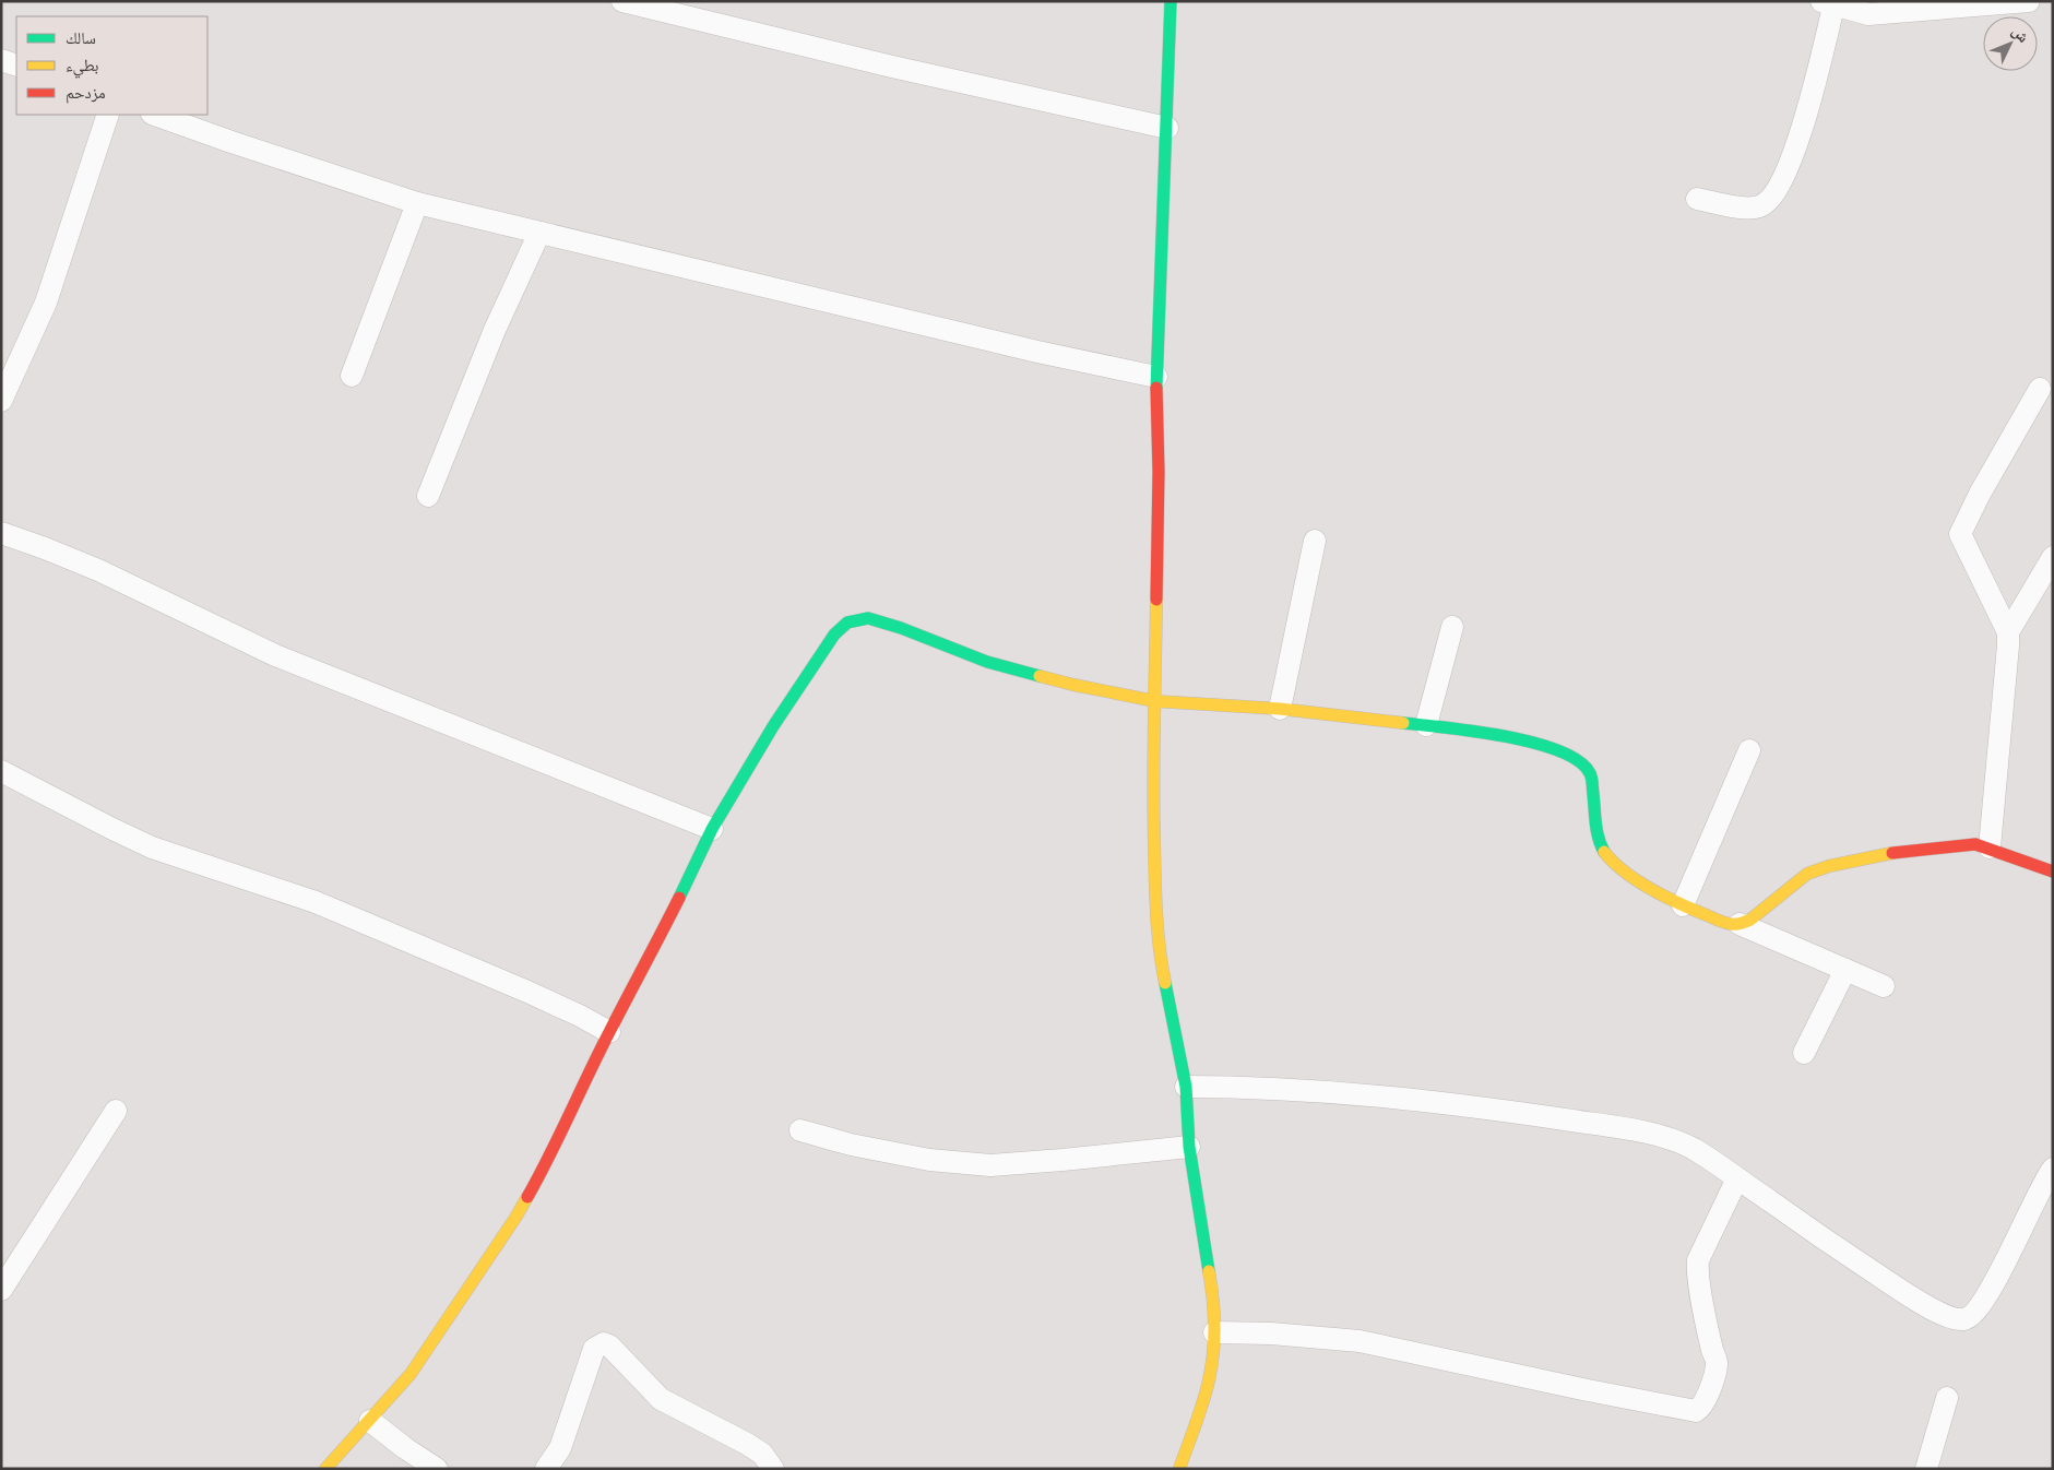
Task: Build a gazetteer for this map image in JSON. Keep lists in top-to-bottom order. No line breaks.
{"legend":["سالك","بطيء","مزدحم"],"north":"top right"}
